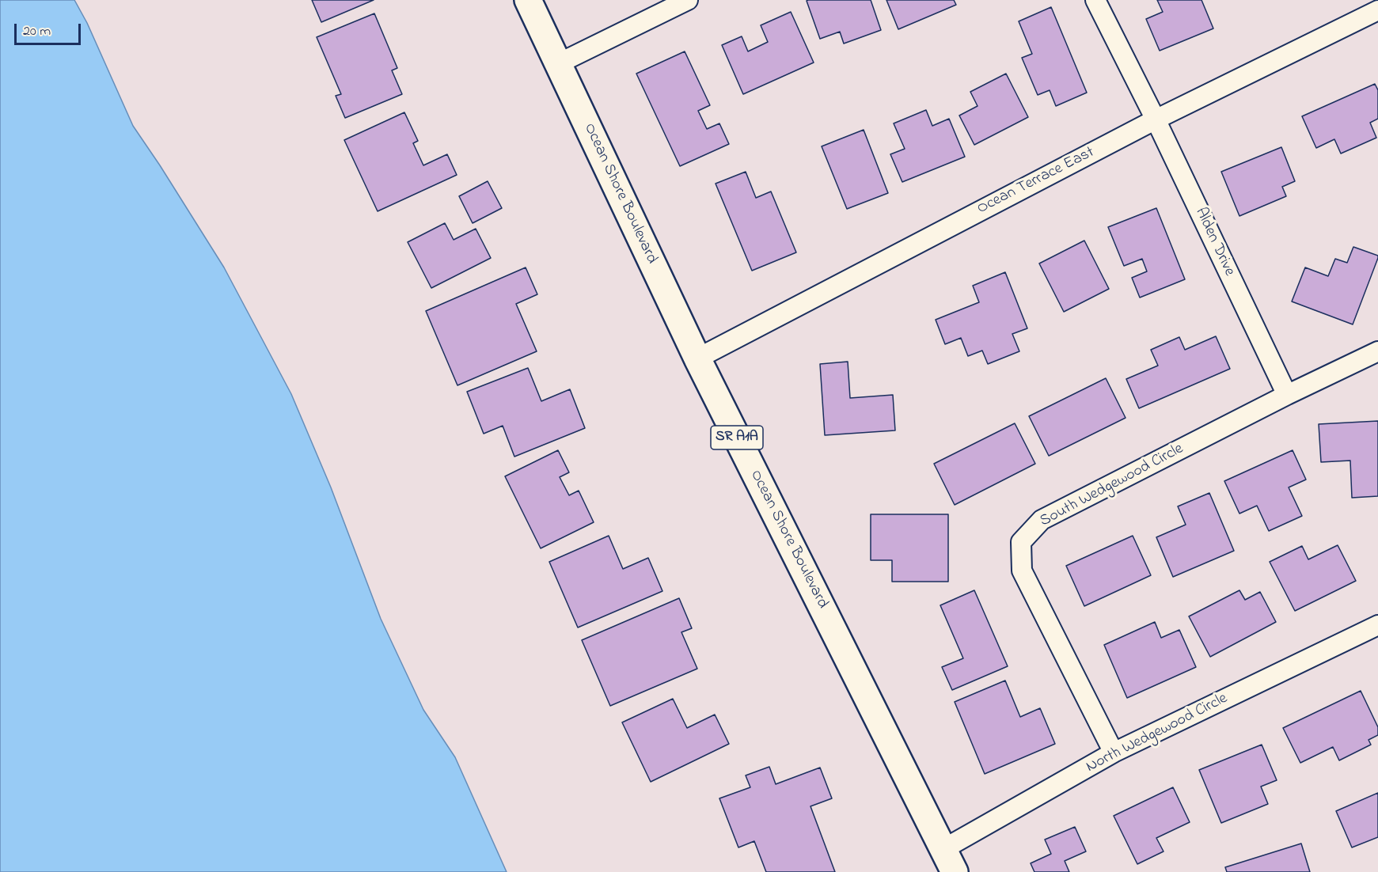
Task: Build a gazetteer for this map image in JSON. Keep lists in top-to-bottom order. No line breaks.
{"streets":{"main road":["Ocean Shore Boulevard","SR A1A"],"street":["Ocean Terrace East","Alden Drive","South Wedgewood Circle","North Wedgewood Circle"]},"crossings":[["Ocean Terrace East","Ocean Shore Boulevard"],["Ocean Terrace East","Alden Drive"],["Ocean Shore Boulevard","North Wedgewood Circle"],["Alden Drive","South Wedgewood Circle"],["South Wedgewood Circle","North Wedgewood Circle"]],"scale_bar":"20 m"}
